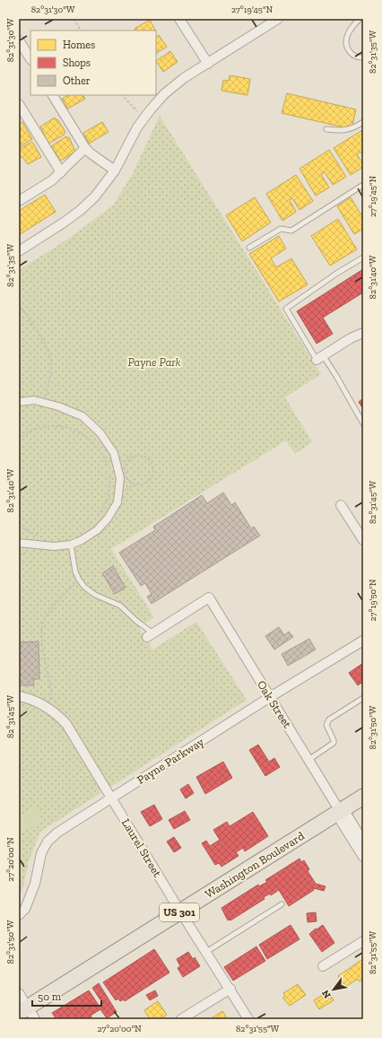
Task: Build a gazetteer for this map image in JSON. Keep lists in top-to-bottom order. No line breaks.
{"streets":{"main road":["Washington Boulevard","US 301"],"street":["Oak Street","Payne Parkway","Laurel Street"]},"crossings":[["Oak Street","Payne Parkway"],["Oak Street","Washington Boulevard"],["Payne Parkway","Laurel Street"],["Laurel Street","Washington Boulevard"]],"parks":["Payne Park"],"legend":["Homes","Shops","Other"],"scale_bar":"50 m","north":"bottom left","coordinates":["82°31'30\"W","27°19'45\"N","82°31'35\"W","82°31'40\"W","82°31'45\"W","27°19'50\"N","82°31'50\"W","27°20'00\"N","82°31'55\"W"]}
